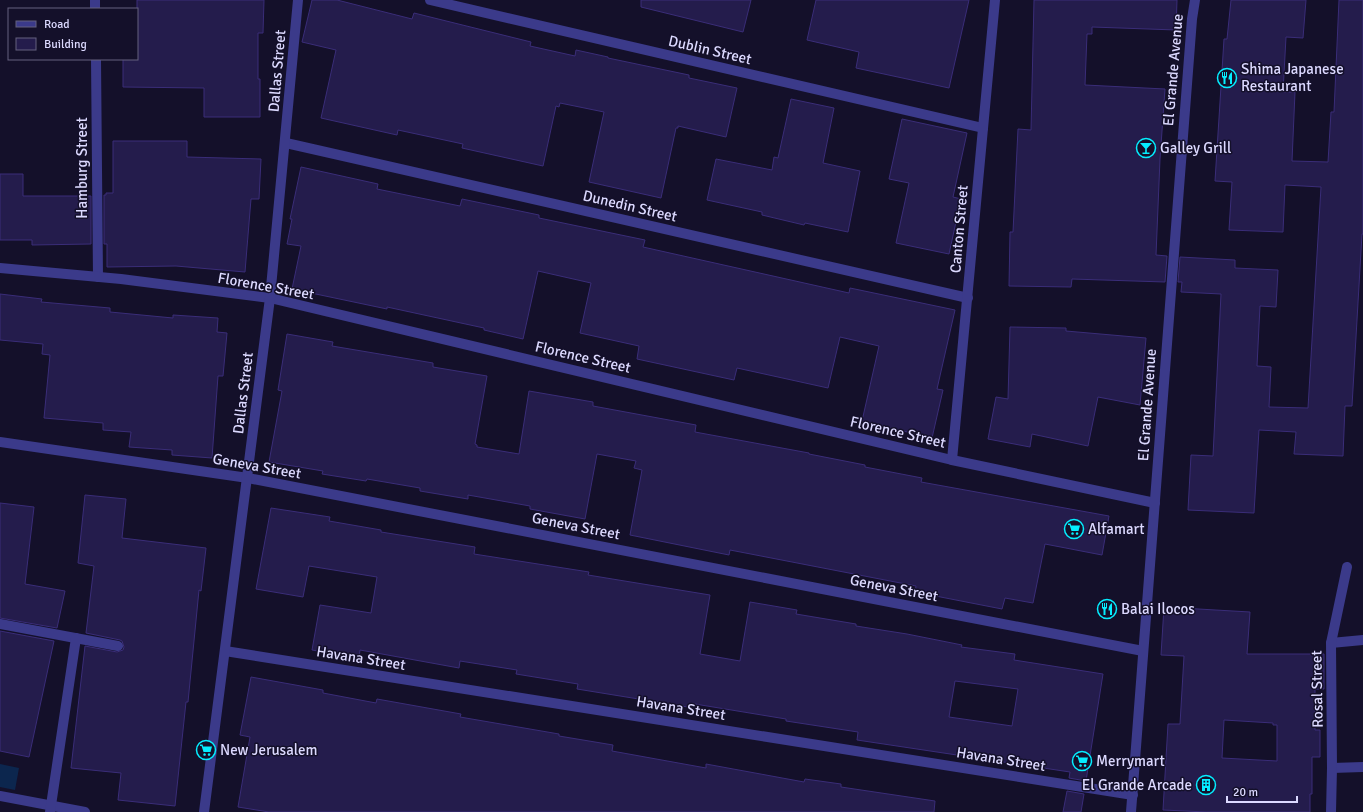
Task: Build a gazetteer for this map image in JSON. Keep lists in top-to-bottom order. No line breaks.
{"streets":{"street":["Dublin Street","El Grande Avenue","Dallas Street","Hamburg Street","Dunedin Street","Canton Street","Florence Street","Geneva Street","Havana Street","Rosal Street"]},"crossings":[["Dublin Street","Canton Street"],["El Grande Avenue","Florence Street"],["El Grande Avenue","Geneva Street"],["El Grande Avenue","Havana Street"],["Dallas Street","Dunedin Street"],["Dallas Street","Florence Street"],["Dallas Street","Geneva Street"],["Dallas Street","Havana Street"],["Hamburg Street","Florence Street"],["Dunedin Street","Canton Street"],["Canton Street","Florence Street"]],"places":{"restaurant":["Shima Japanese Restaurant","Balai Ilocos"],"bar":["Galley Grill"],"supermarket":["Alfamart","New Jerusalem","Merrymart"],"building":["El Grande Arcade"]},"legend":["Road","Building"],"scale_bar":"20 m"}
